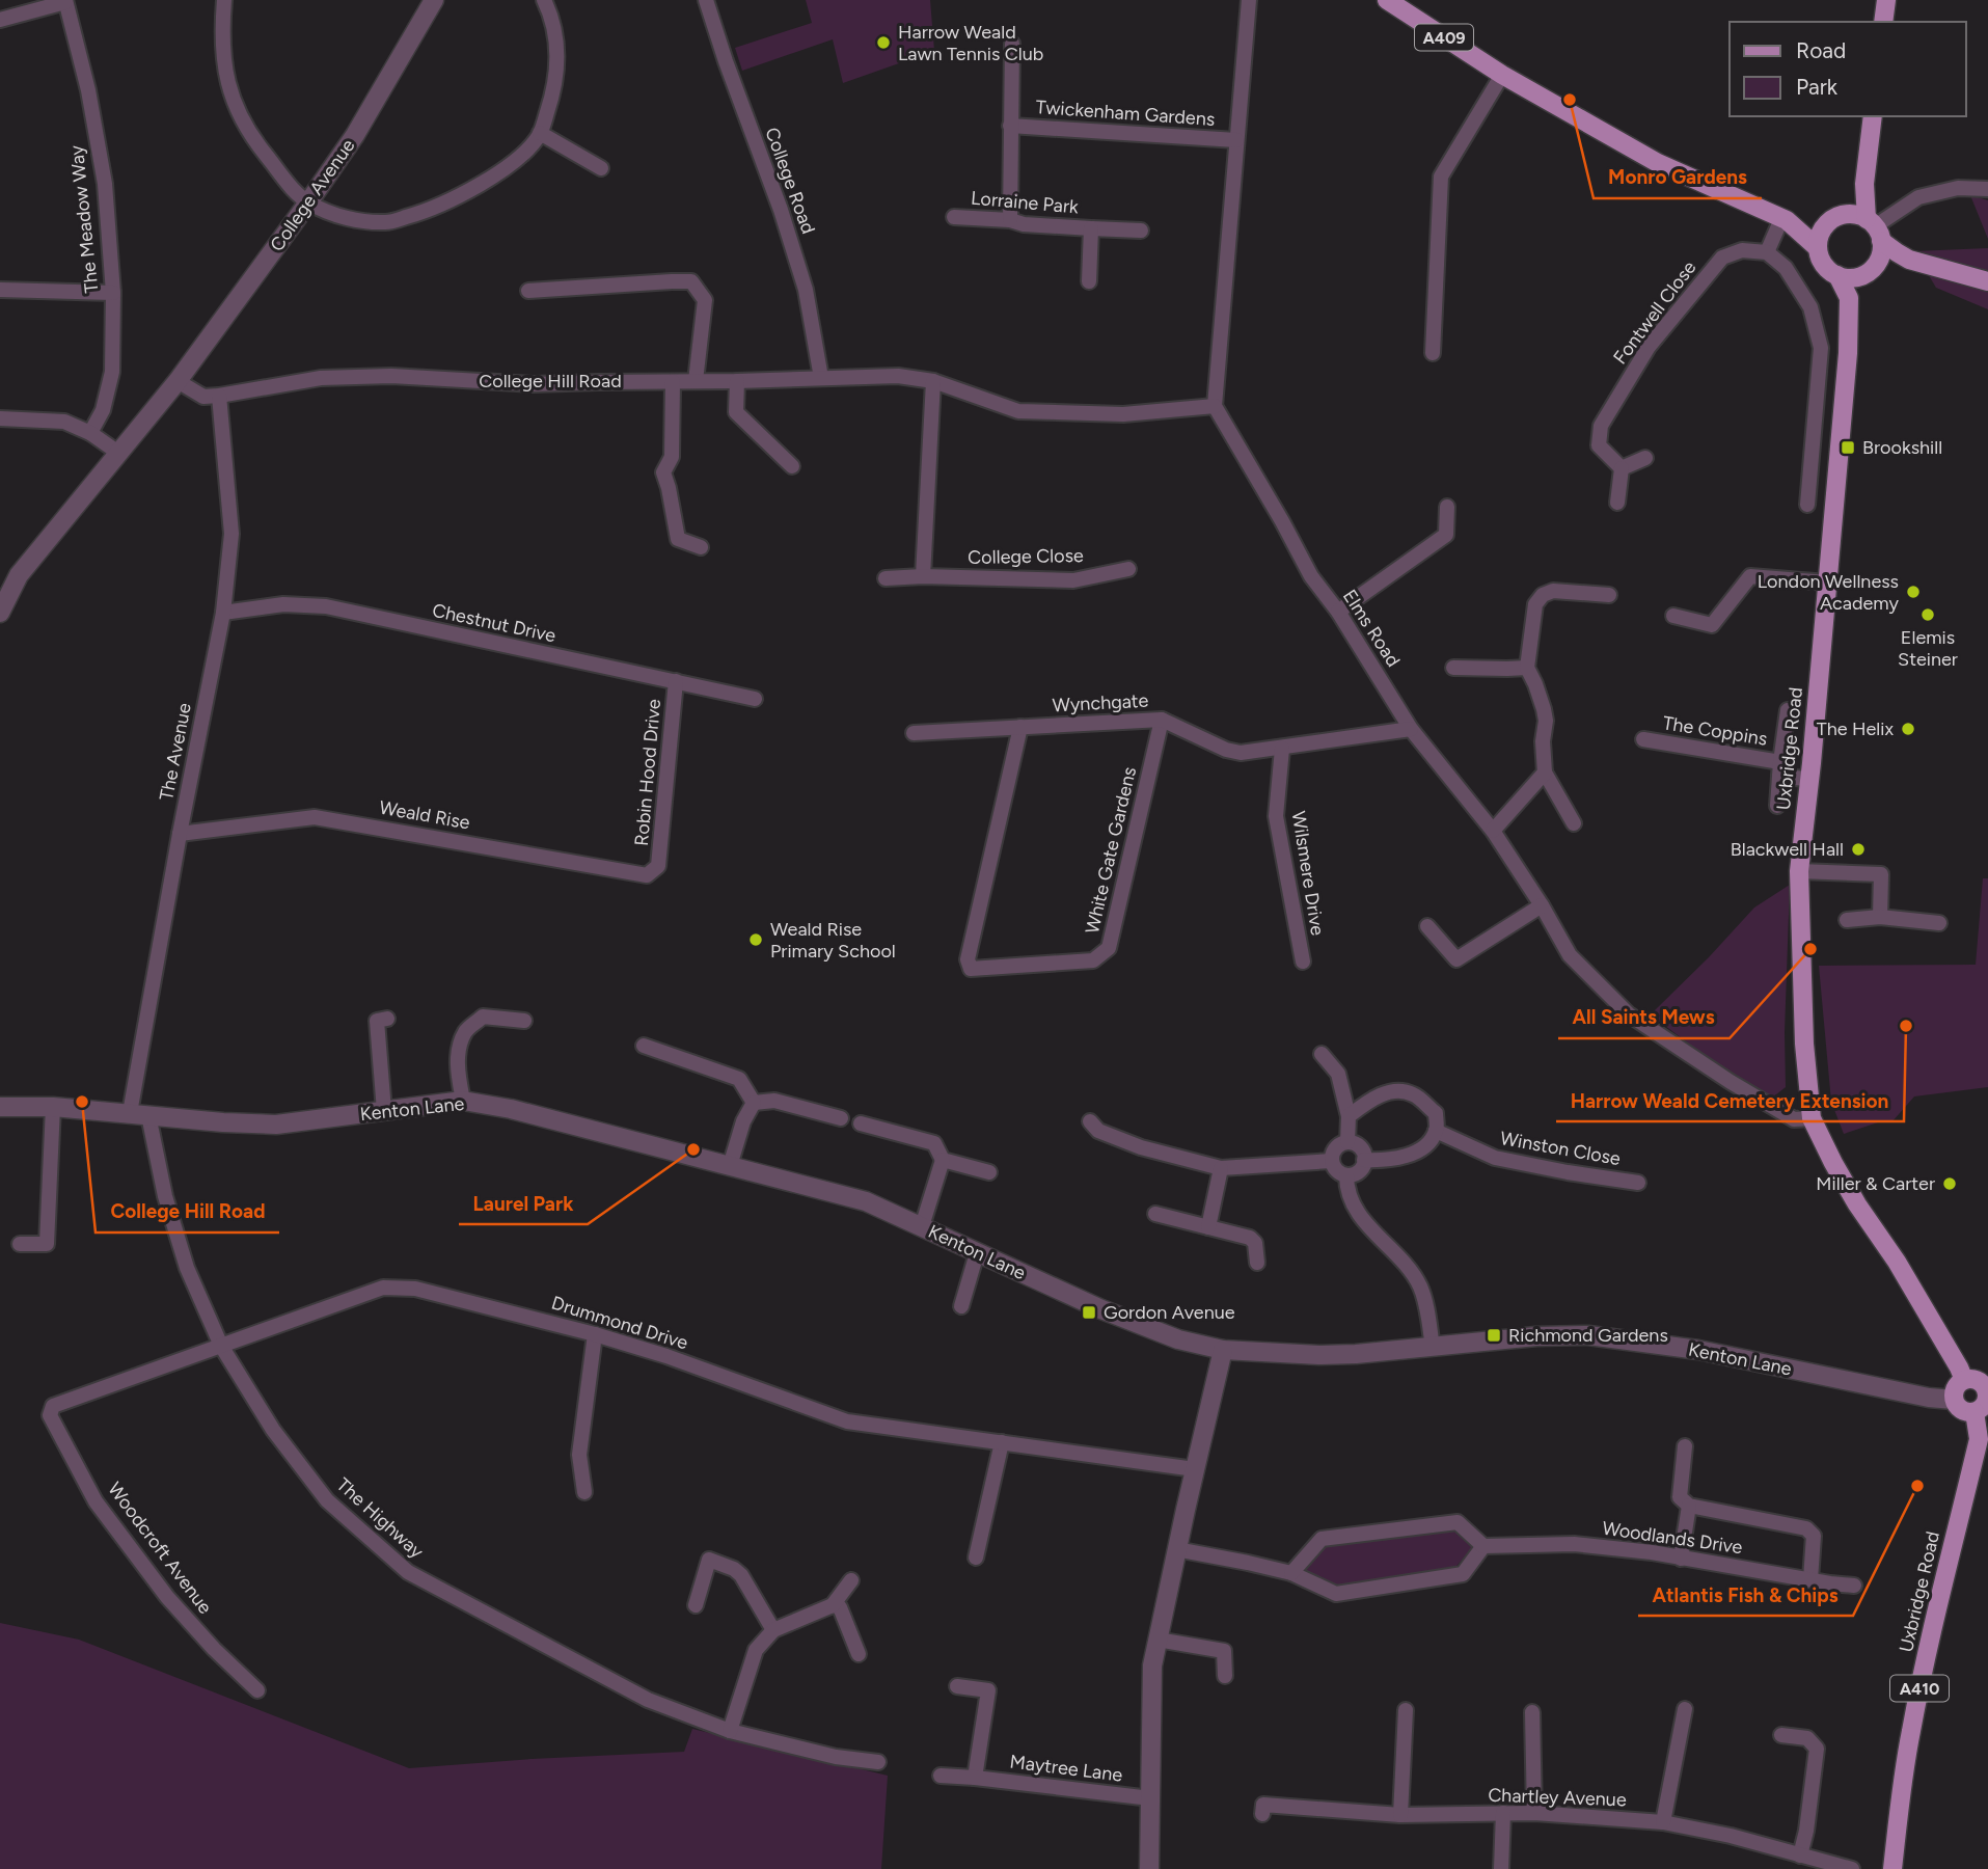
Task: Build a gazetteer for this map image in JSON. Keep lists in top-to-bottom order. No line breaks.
{"streets":{"main road":["A409","Uxbridge Road","A410"],"street":["Twickenham Gardens","College Road","College Avenue","Lorraine Park","The Meadow Way","Fontwell Close","College Hill Road","College Close","Chestnut Drive","Elms Road","Wynchgate","The Coppins","The Avenue","Robin Hood Drive","Weald Rise","White Gate Gardens","Wilsmere Drive","Kenton Lane","Winston Close","Drummond Drive","The Highway","Woodlands Drive","Woodcroft Avenue","Maytree Lane","Chartley Avenue"]},"crossings":[["A409","Uxbridge Road"],["Twickenham Gardens","Lorraine Park"],["College Road","College Hill Road"],["College Avenue","College Hill Road"],["College Hill Road","Elms Road"],["College Hill Road","The Avenue"],["Chestnut Drive","The Avenue"],["Chestnut Drive","Robin Hood Drive"],["Elms Road","Wynchgate"],["Elms Road","Uxbridge Road"],["Wynchgate","White Gate Gardens"],["Wynchgate","Wilsmere Drive"],["The Coppins","Uxbridge Road"],["Uxbridge Road","Kenton Lane"],["The Avenue","Weald Rise"],["The Avenue","Kenton Lane"],["Robin Hood Drive","Weald Rise"],["Kenton Lane","The Highway"],["Drummond Drive","The Highway"],["Drummond Drive","Woodcroft Avenue"]],"places":{"other":["Harrow Weald Lawn Tennis Club","Monro Gardens","London Wellness Academy","Elemis Steiner","The Helix","Blackwell Hall","Weald Rise Primary School","All Saints Mews","Harrow Weald Cemetery Extension","College Hill Road","Laurel Park","Miller & Carter","Atlantis Fish & Chips"],"transit":["Brookshill","Gordon Avenue","Richmond Gardens"]},"legend":["Road","Park"]}
